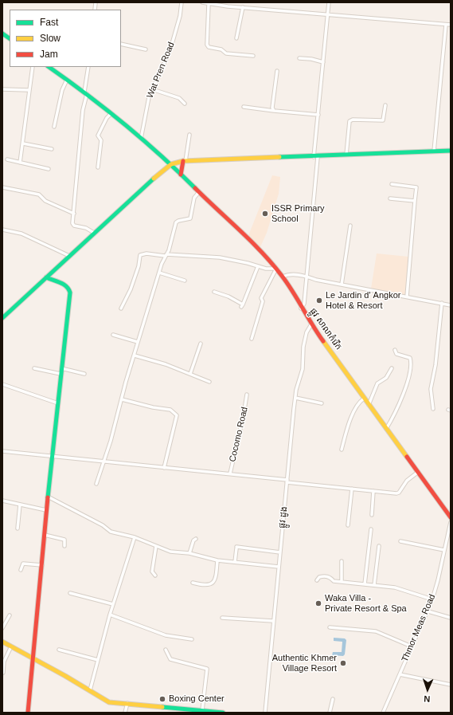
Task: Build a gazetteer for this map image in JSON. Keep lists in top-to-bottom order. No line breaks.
{"streets":{"main road":["ផ្លូវ សាលាកំរើក"],"street":["Wat Pren Road","Cocomo Road","ផ្លូវ ដូង","Thmor Meas Road"]},"crossings":[["Wat Pren Road","ផ្លូវ សាលាកំរើក"],["ផ្លូវ សាលាកំរើក","ផ្លូវ ដូង"]],"places":["ISSR Primary School","Le Jardin d' Angkor Hotel & Resort","Waka Villa - Private Resort & Spa","Authentic Khmer Village Resort","Boxing Center"],"legend":["Fast","Slow","Jam"],"north":"bottom"}
